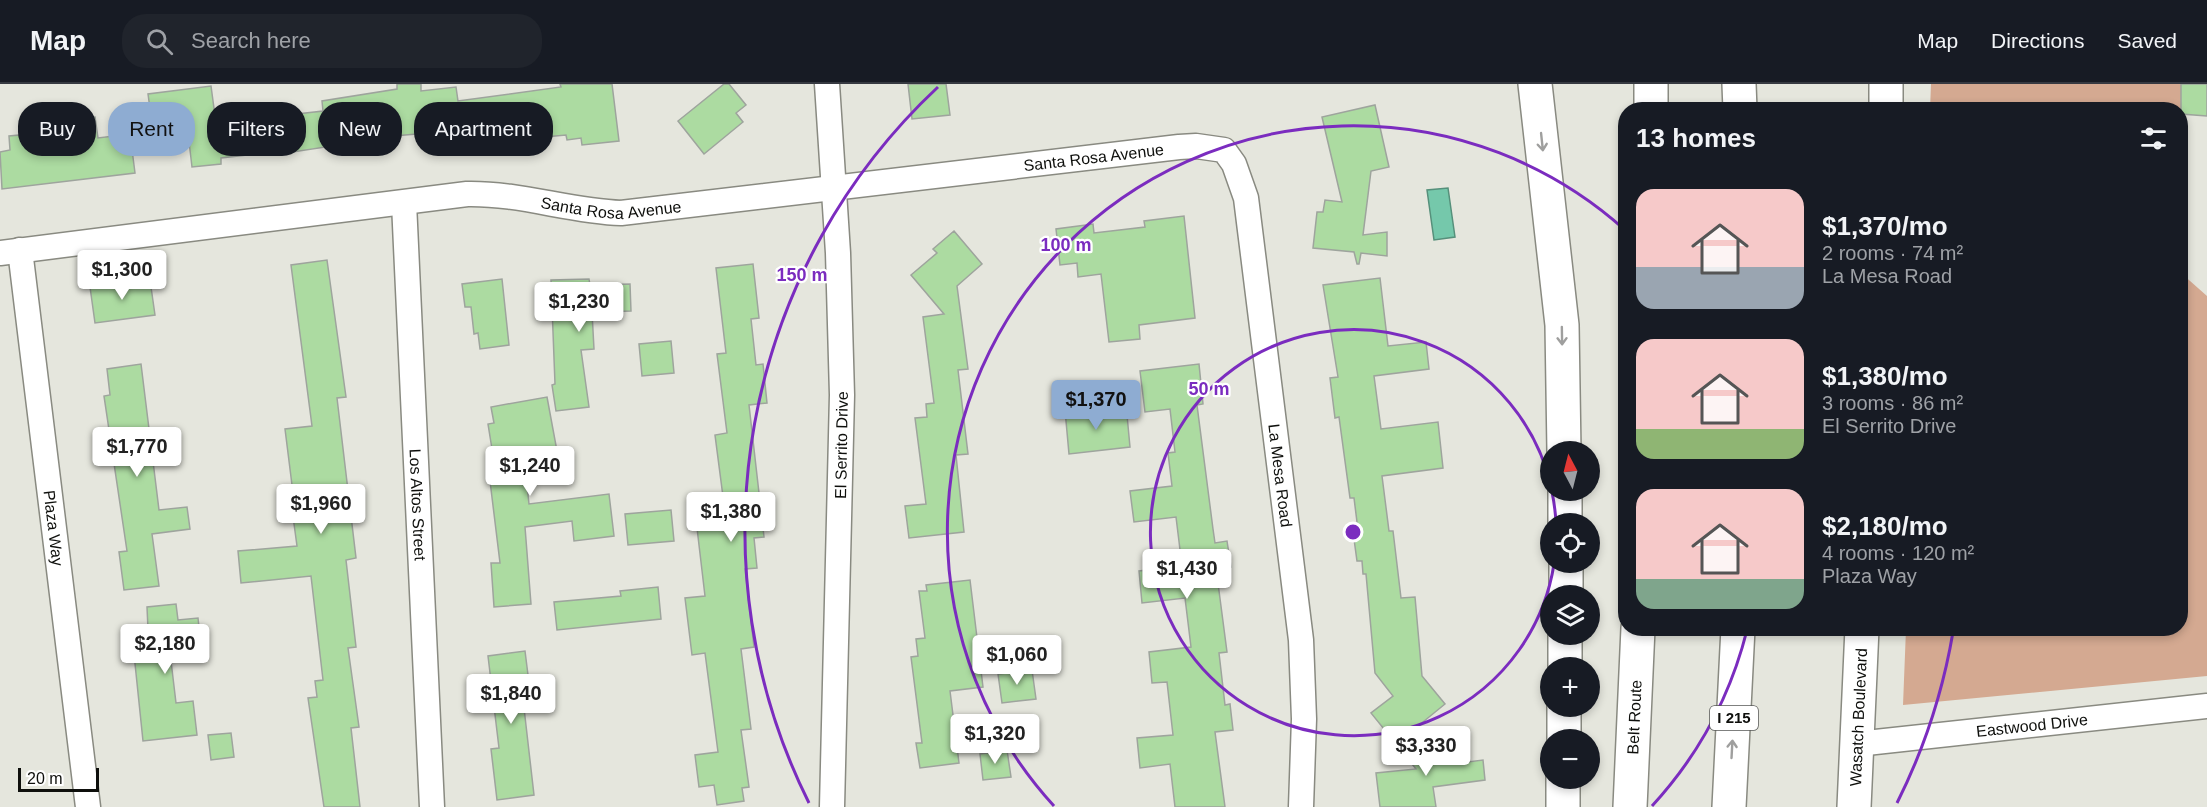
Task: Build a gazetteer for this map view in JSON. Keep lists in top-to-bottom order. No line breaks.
{"streets":{"main road":["Belt Route","I 215","Wasatch Boulevard"],"street":["Santa Rosa Avenue","El Serrito Drive","La Mesa Road","Los Altos Street","Plaza Way","Eastwood Drive"]},"crossings":[["Santa Rosa Avenue","El Serrito Drive"],["Santa Rosa Avenue","La Mesa Road"],["Santa Rosa Avenue","Los Altos Street"],["Santa Rosa Avenue","Plaza Way"],["Wasatch Boulevard","Eastwood Drive"]],"scale_bar":"20 m","north":"top","page":{"header":"Map","search":"Search here","nav":["Map","Directions","Saved"],"chip":["Buy","Rent","Filters","New","Apartment"],"heading":"13 homes","list":[{"name":"$1,370/mo","note":"2 rooms · 74 m² · La Mesa Road"},{"name":"$1,380/mo","note":"3 rooms · 86 m² · El Serrito Drive"},{"name":"$2,180/mo","note":"4 rooms · 120 m² · Plaza Way"}],"price":["$1,300","$1,230","$1,370","$1,770","$1,240","$1,960","$1,380","$1,430","$2,180","$1,060","$1,840","$1,320","$3,330"],"map_buttons":["+","−"],"scale":"20 m"},"rings":["100 m","150 m","50 m"]}
